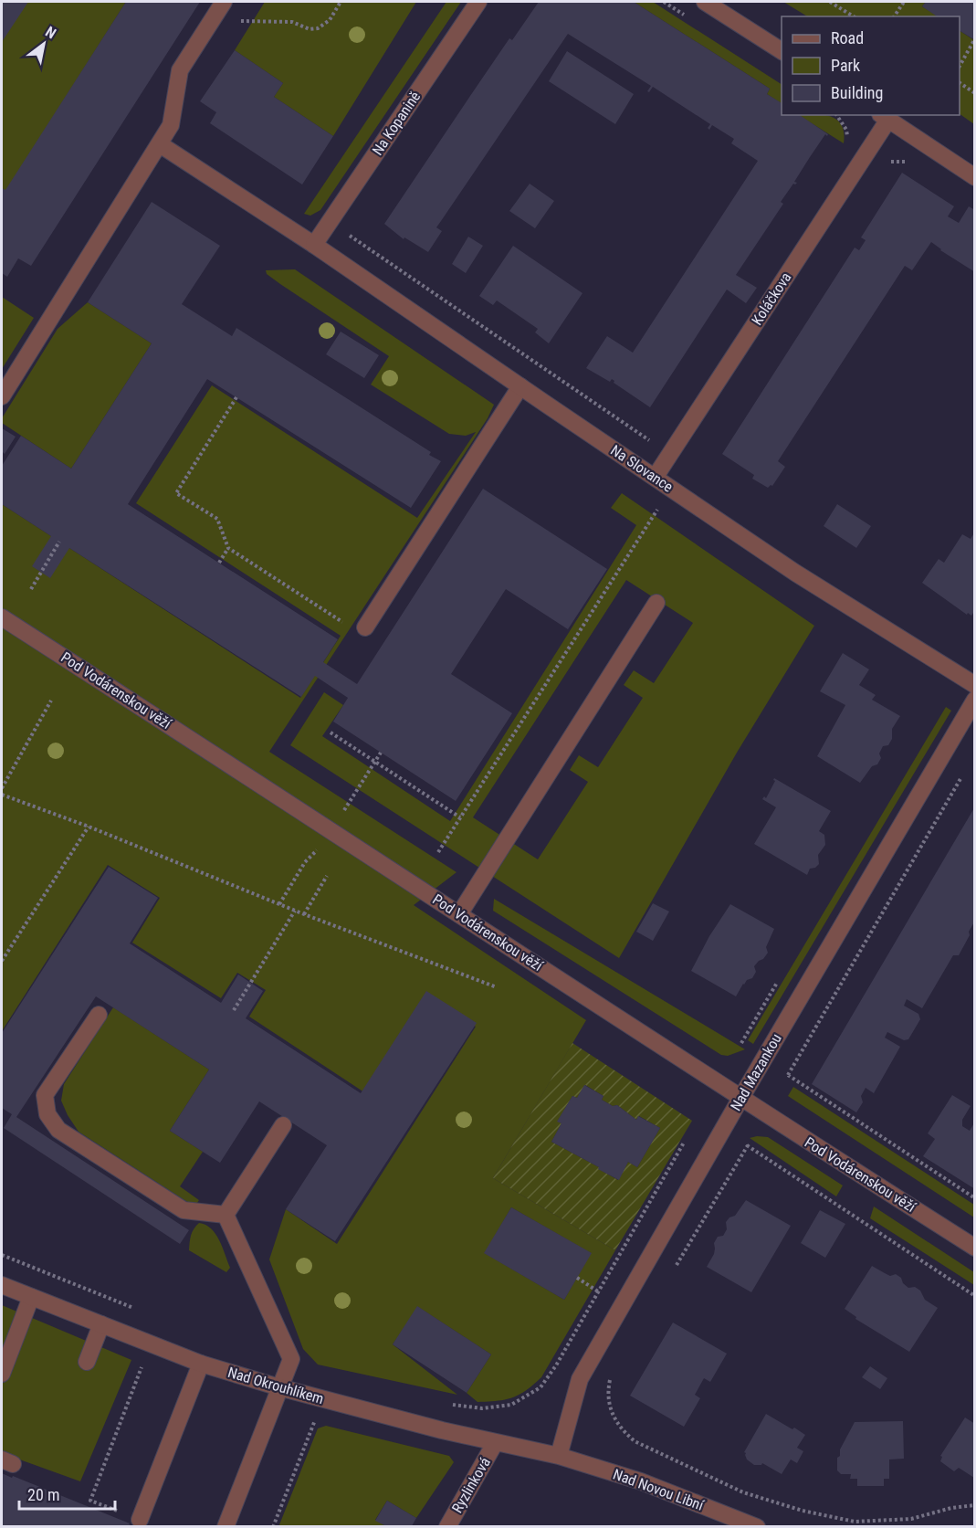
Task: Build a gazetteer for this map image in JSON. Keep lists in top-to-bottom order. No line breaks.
{"streets":{"street":["Na Kopanině","Koláčkova","Na Slovance","Pod Vodárenskou věží","Nad Mazankou","Nad Okrouhlíkem","Ryzlinková","Nad Novou Libní"]},"crossings":[["Na Kopanině","Na Slovance"],["Koláčkova","Na Slovance"],["Pod Vodárenskou věží","Nad Mazankou"],["Nad Mazankou","Nad Okrouhlíkem"],["Nad Mazankou","Nad Novou Libní"],["Nad Okrouhlíkem","Ryzlinková"],["Nad Okrouhlíkem","Nad Novou Libní"]],"legend":["Road","Park","Building"],"scale_bar":"20 m","north":"top right"}
